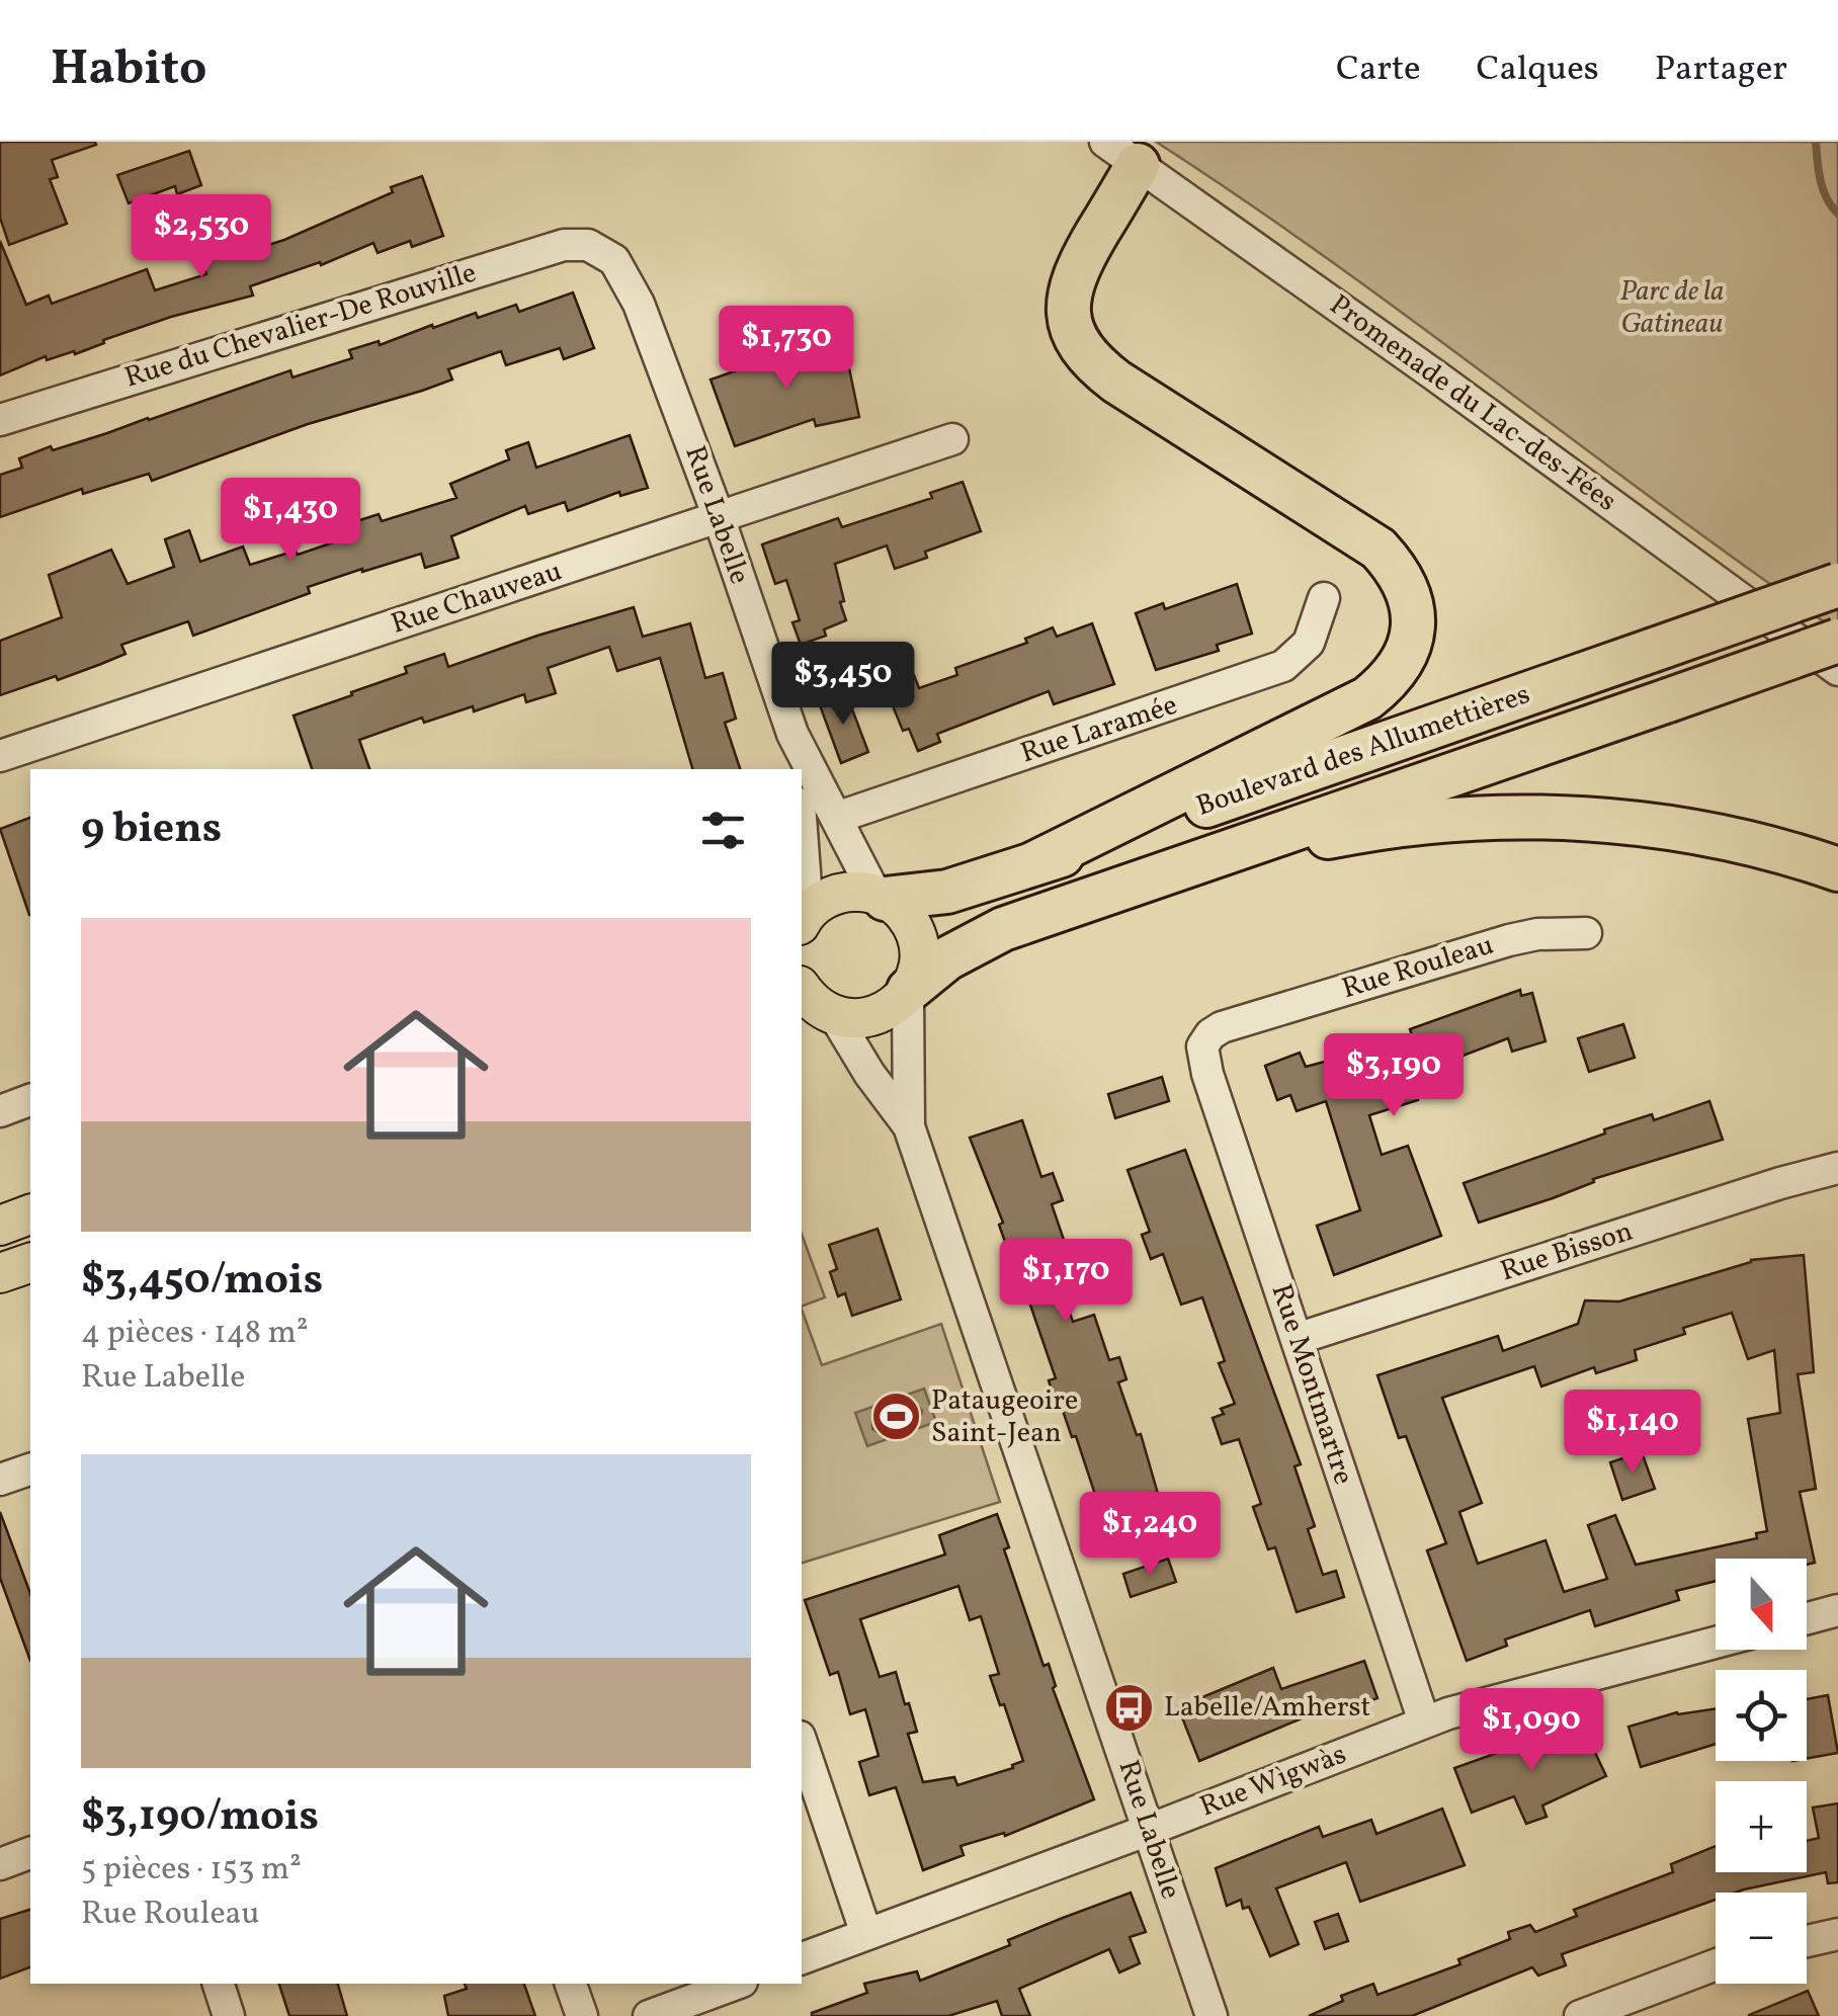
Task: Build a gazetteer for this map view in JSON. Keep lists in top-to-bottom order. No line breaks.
{"streets":{"highway":["Boulevard des Allumettières"],"street":["Rue du Chevalier-De Rouville","Promenade du Lac-des-Fées","Rue Labelle","Rue Chauveau","Rue Laramée","Rue Rouleau","Rue Bisson","Rue Montmartre","Rue Wìgwàs"]},"crossings":[["Rue du Chevalier-De Rouville","Rue Labelle"],["Rue Labelle","Rue Chauveau"],["Rue Labelle","Rue Laramée"],["Rue Labelle","Boulevard des Allumettières"],["Rue Labelle","Rue Wìgwàs"],["Rue Rouleau","Rue Montmartre"],["Rue Bisson","Rue Montmartre"],["Rue Montmartre","Rue Wìgwàs"]],"parks":["Parc de la Gatineau"],"places":{"sports":["Pataugeoire Saint-Jean"],"bus stop":["Labelle/Amherst"]},"north":"bottom","page":{"header":"Habito","nav":["Carte","Calques","Partager"],"price":["$2,530","$1,730","$1,430","$3,450","$3,190","$1,170","$1,140","$1,240","$1,090"],"heading":"9 biens","list":[{"name":"$3,450/mois","note":"4 pièces · 148 m² · Rue Labelle"},{"name":"$3,190/mois","note":"5 pièces · 153 m² · Rue Rouleau"}],"map_buttons":["+","−"]}}
